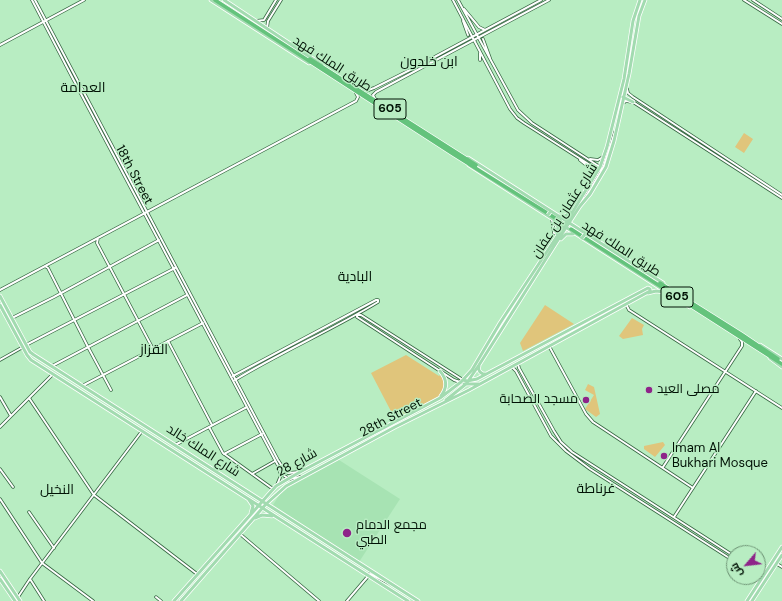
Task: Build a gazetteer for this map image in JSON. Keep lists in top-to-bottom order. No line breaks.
{"streets":{"highway":["طريق الملك فهد","605"],"main road":["شارع عثمان بن عفان","28th Street","شارع الملك خالد","شارع 28"],"street":["18th Street"]},"crossings":[["طريق الملك فهد","18th Street"],["شارع عثمان بن عفان","28th Street"],["شارع عثمان بن عفان","شارع 28"],["28th Street","شارع الملك خالد"],["شارع الملك خالد","شارع 28"]],"districts":["ابن خلدون","العدامة","البادية","القزاز","غرناطة","النخيل"],"places":["مصلى العيد","مسجد الصحابة","Imam Al Bukhari Mosque","مجمع الدمام الطبي"],"north":"bottom left"}
